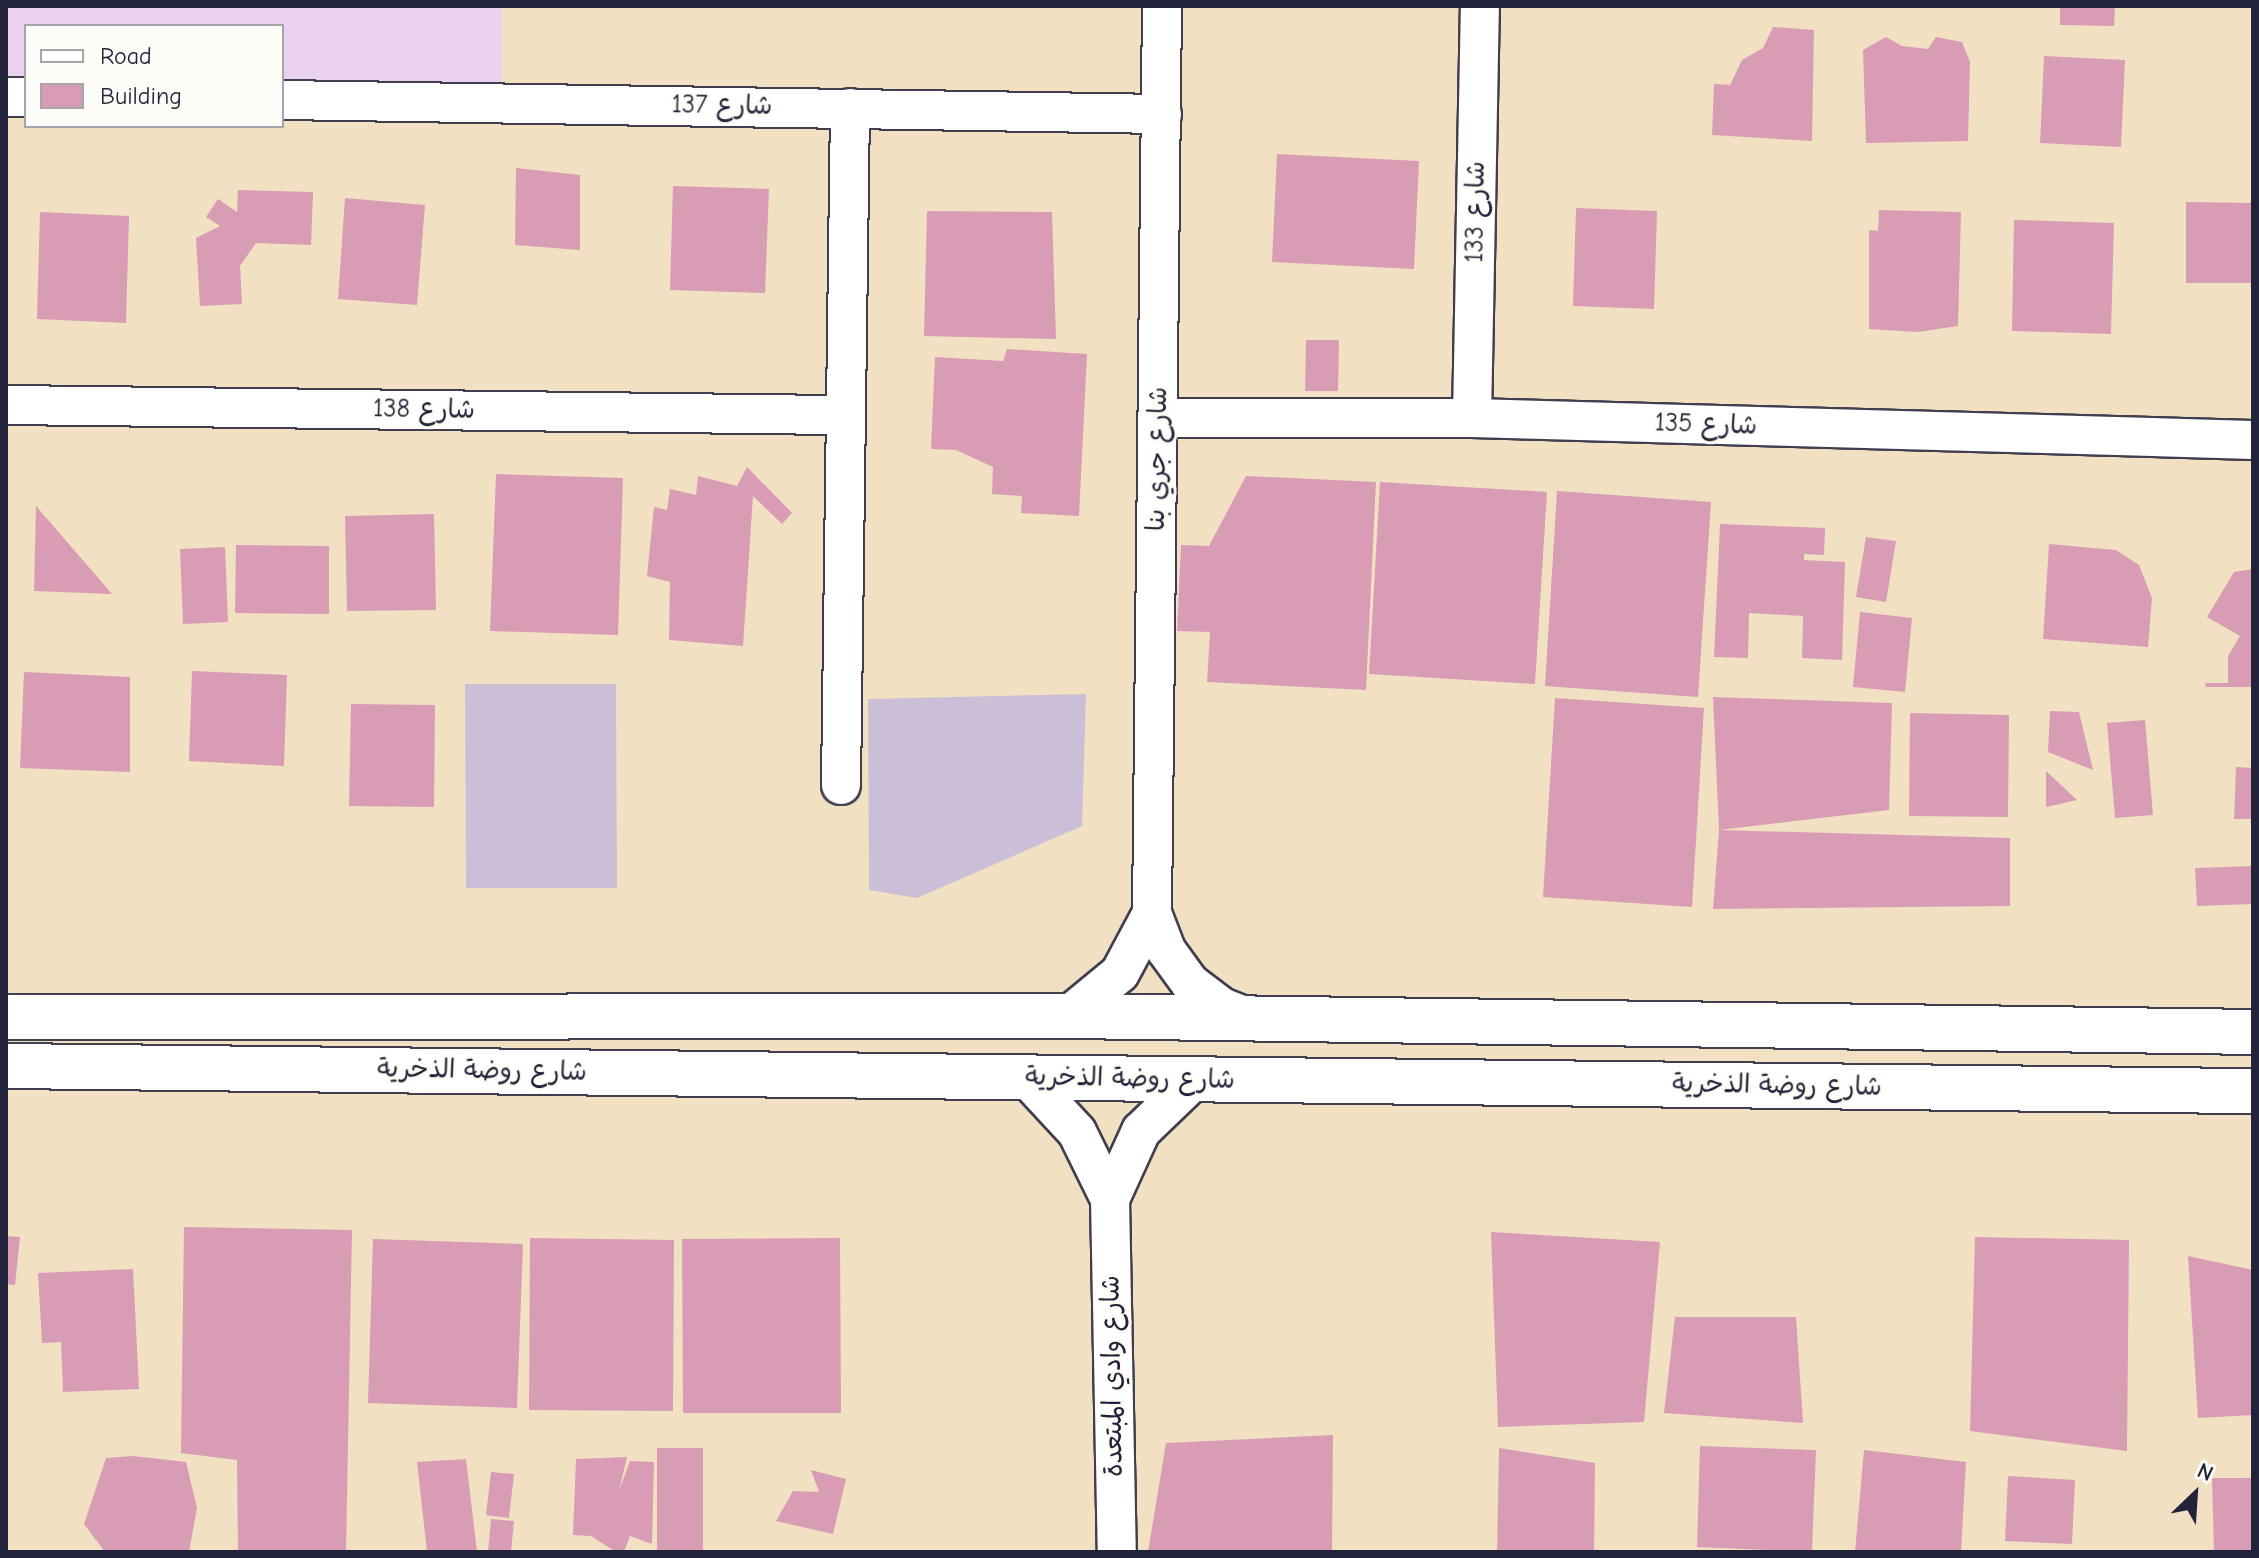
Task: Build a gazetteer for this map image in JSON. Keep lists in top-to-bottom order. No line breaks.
{"streets":{"street":["شارع 137","شارع 133","شارع 138","شارع 135","شارع جري بنا","شارع روضة الذخرية","شارع وادي المبتعدة"]},"crossings":[["شارع 137","شارع جري بنا"],["شارع 133","شارع 135"],["شارع 135","شارع جري بنا"],["شارع جري بنا","شارع روضة الذخرية"],["شارع روضة الذخرية","شارع وادي المبتعدة"]],"legend":["Road","Building"],"north":"top right"}
